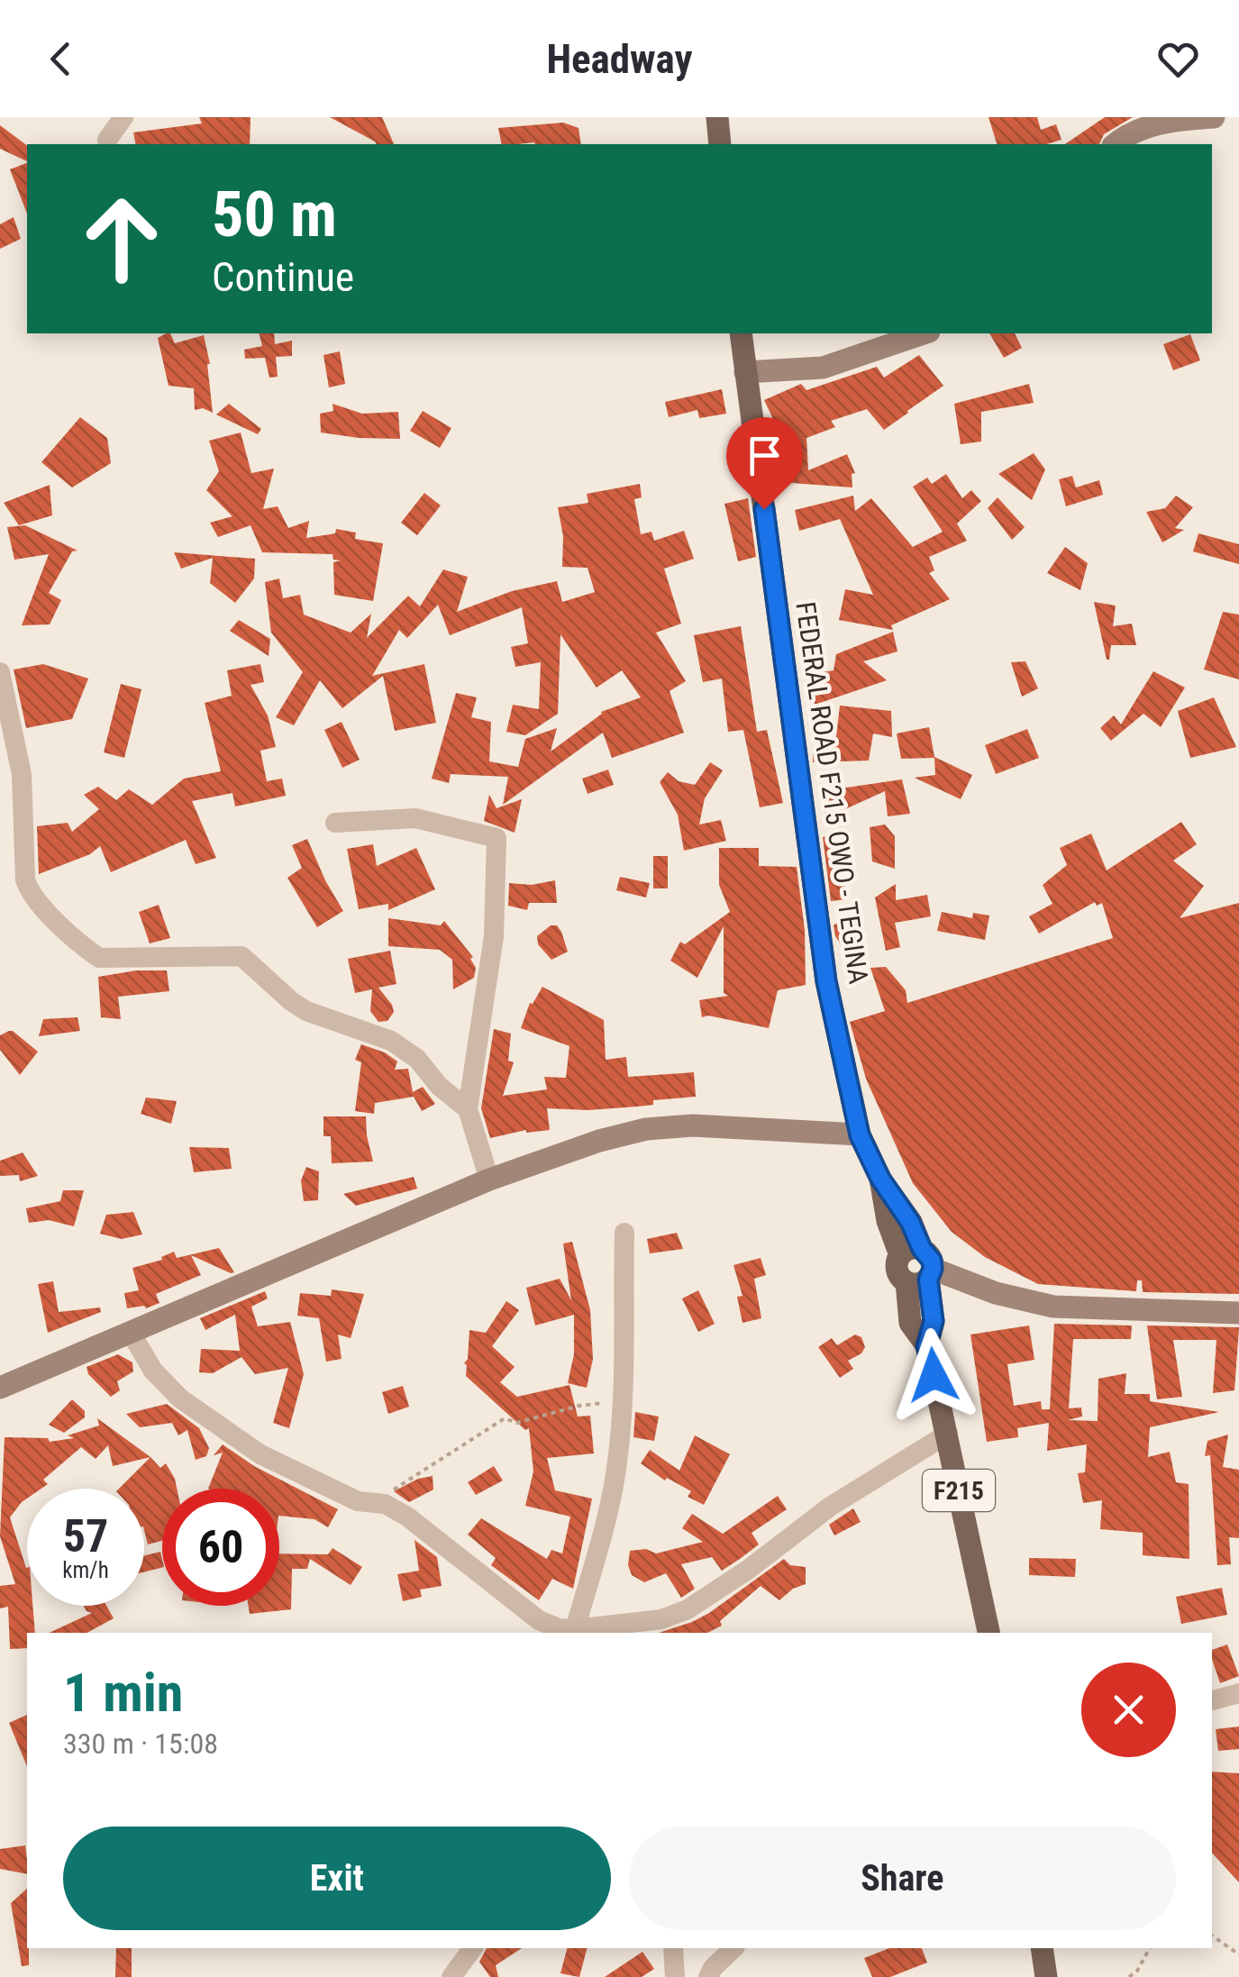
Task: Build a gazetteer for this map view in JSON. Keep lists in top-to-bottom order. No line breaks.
{"streets":{"main road":["FEDERAL ROAD F215 OWO - TEGINA","F215"]},"crossings":[["FEDERAL ROAD F215 OWO - TEGINA","F215"]],"page":{"header":"Headway","turn":["50 m","Continue"],"speed":"57 km/h","limit":"60","heading":["1 min","330 m · 15:08"],"buttons":["Exit","Share"]}}
